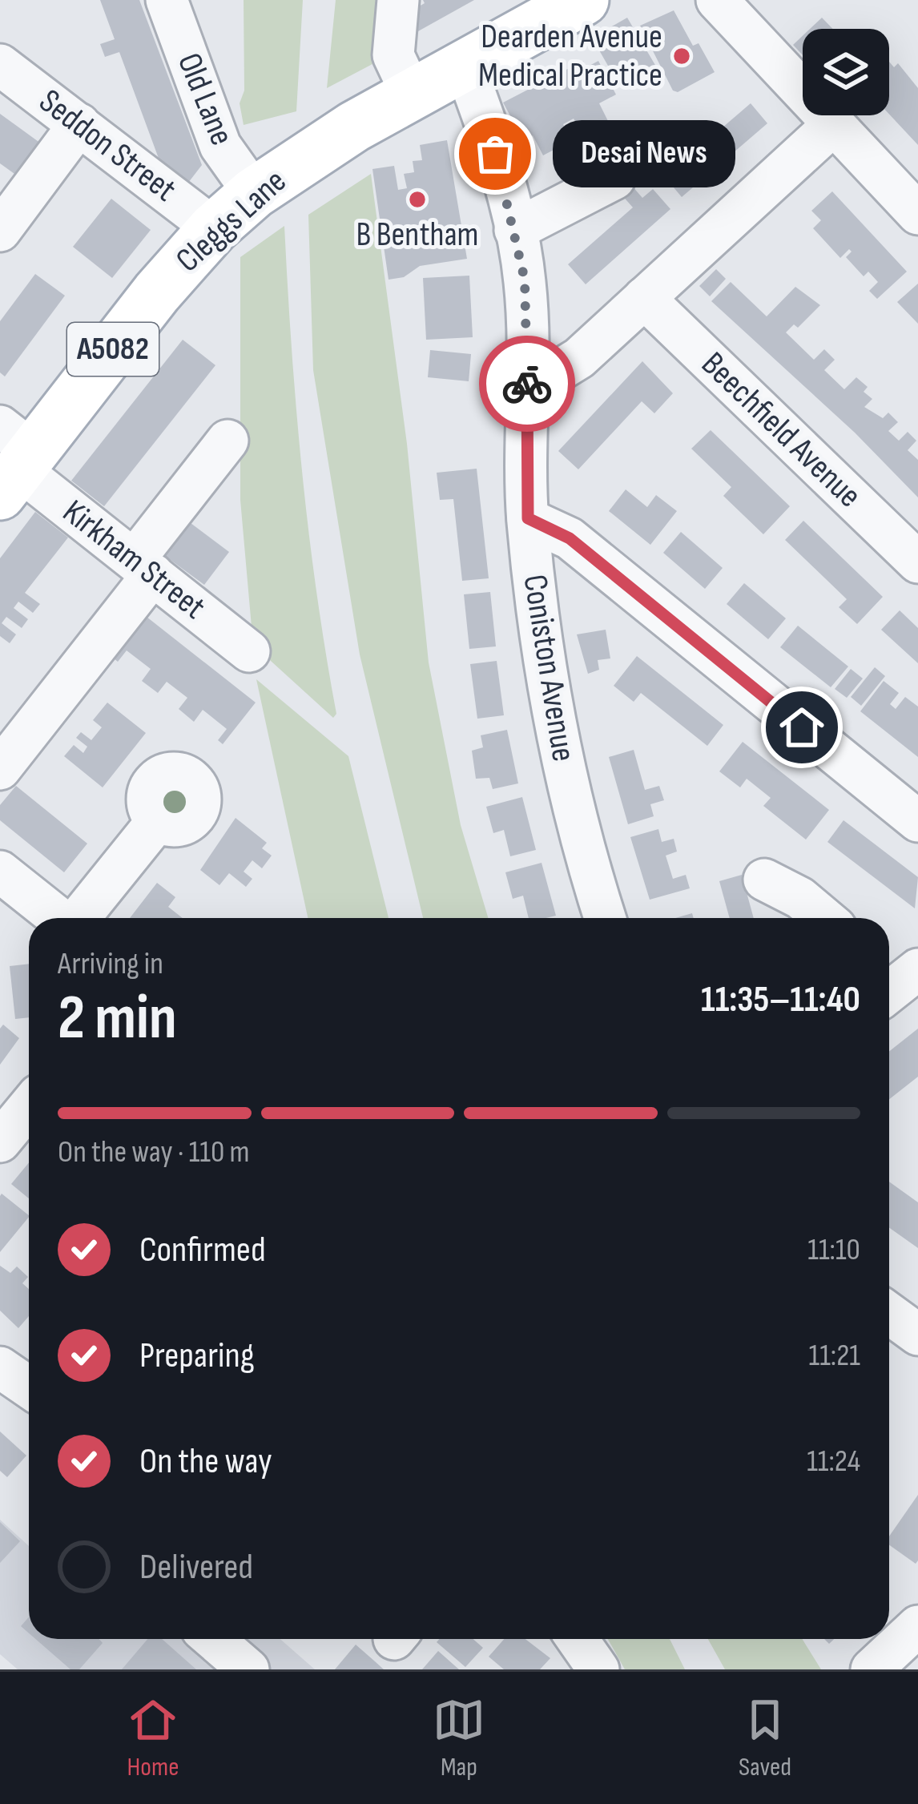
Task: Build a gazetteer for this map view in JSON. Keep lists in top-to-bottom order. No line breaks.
{"streets":{"main road":["Cleggs Lane","A5082"],"street":["Old Lane","Seddon Street","Beechfield Avenue","Kirkham Street","Coniston Avenue"]},"crossings":[["Old Lane","Cleggs Lane"],["Seddon Street","Cleggs Lane"],["Cleggs Lane","Kirkham Street"],["Cleggs Lane","Coniston Avenue"]],"places":["Dearden Avenue Medical Practice","Desai News","B Bentham"],"page":{"bubble":"Desai News","heading":["2 min","Arriving in","11:35–11:40"],"bar":"On the way · 110 m","list":[["Confirmed","11:10"],["Preparing","11:21"],["On the way","11:24"],"Delivered"],"tabs":["Home","Map","Saved"]}}
